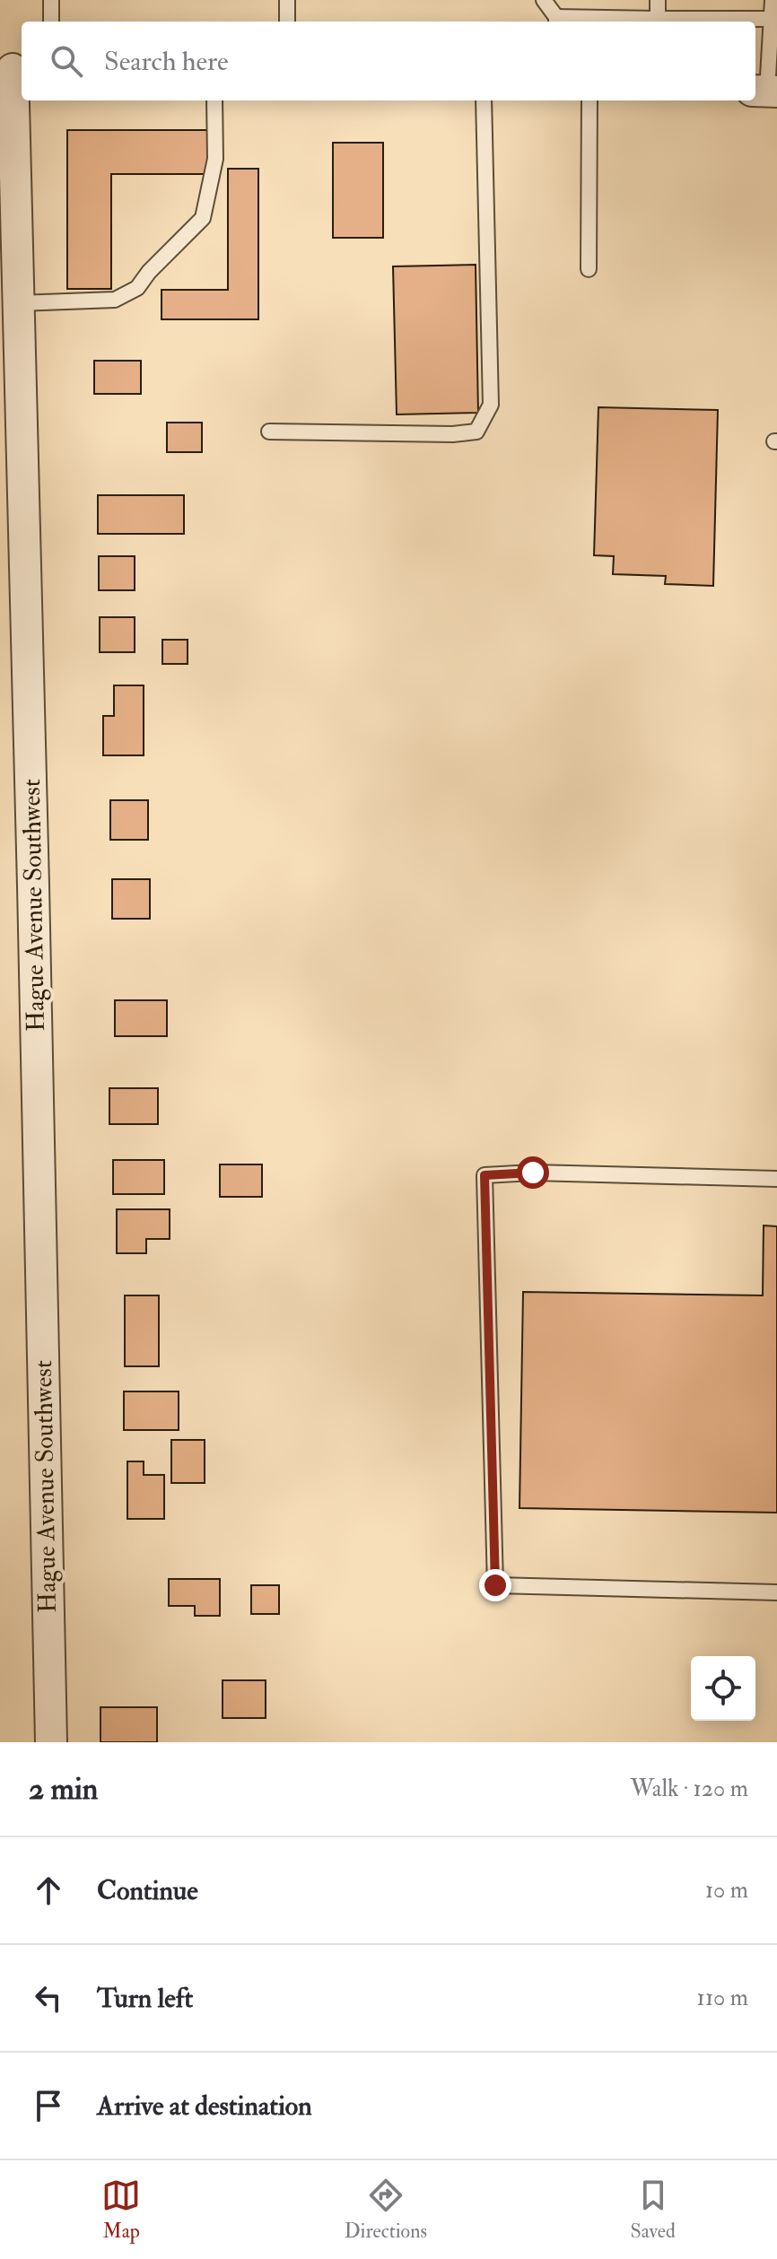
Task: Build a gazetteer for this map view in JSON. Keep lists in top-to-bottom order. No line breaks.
{"streets":{"street":["Hague Avenue Southwest"]},"page":{"search":"Search here","heading":["2 min","Walk · 120 m"],"list":[["Continue","10 m"],["Turn left","110 m"],"Arrive at destination"],"nav":["Map","Directions","Saved"]}}
